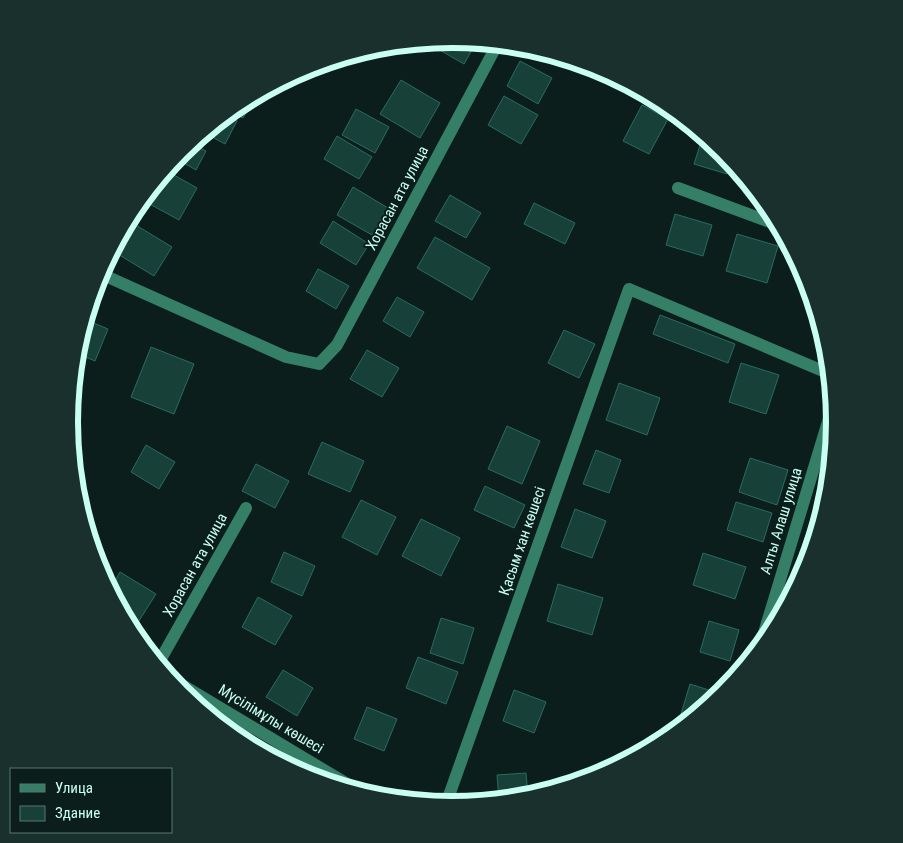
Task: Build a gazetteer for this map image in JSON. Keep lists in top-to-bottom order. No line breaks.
{"streets":{"street":["Хорасан ата улица","Алты Алаш улица","Қасым хан көшесі","Мүсілімұлы көшесі"]},"legend":["Улица","Здание"]}
